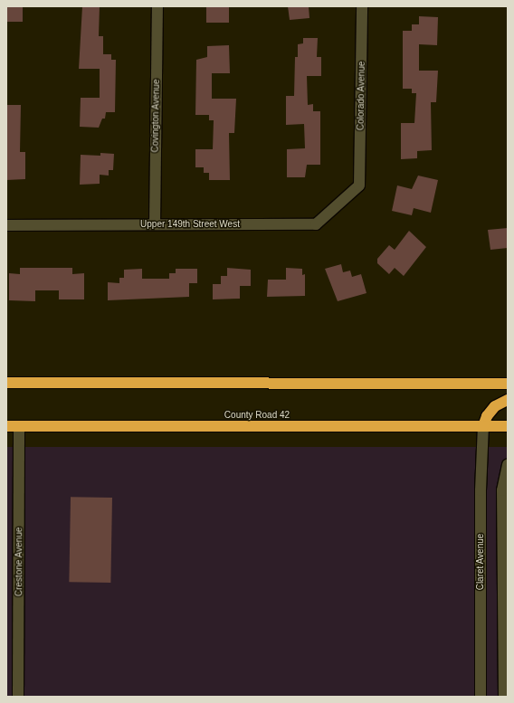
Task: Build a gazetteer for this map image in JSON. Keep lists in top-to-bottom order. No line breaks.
{"streets":{"highway":["County Road 42"],"street":["Colorado Avenue","Covington Avenue","Upper 149th Street West","Crestone Avenue","Claret Avenue"]},"crossings":[["Colorado Avenue","Upper 149th Street West"],["Covington Avenue","Upper 149th Street West"],["County Road 42","Crestone Avenue"],["County Road 42","Claret Avenue"]]}
